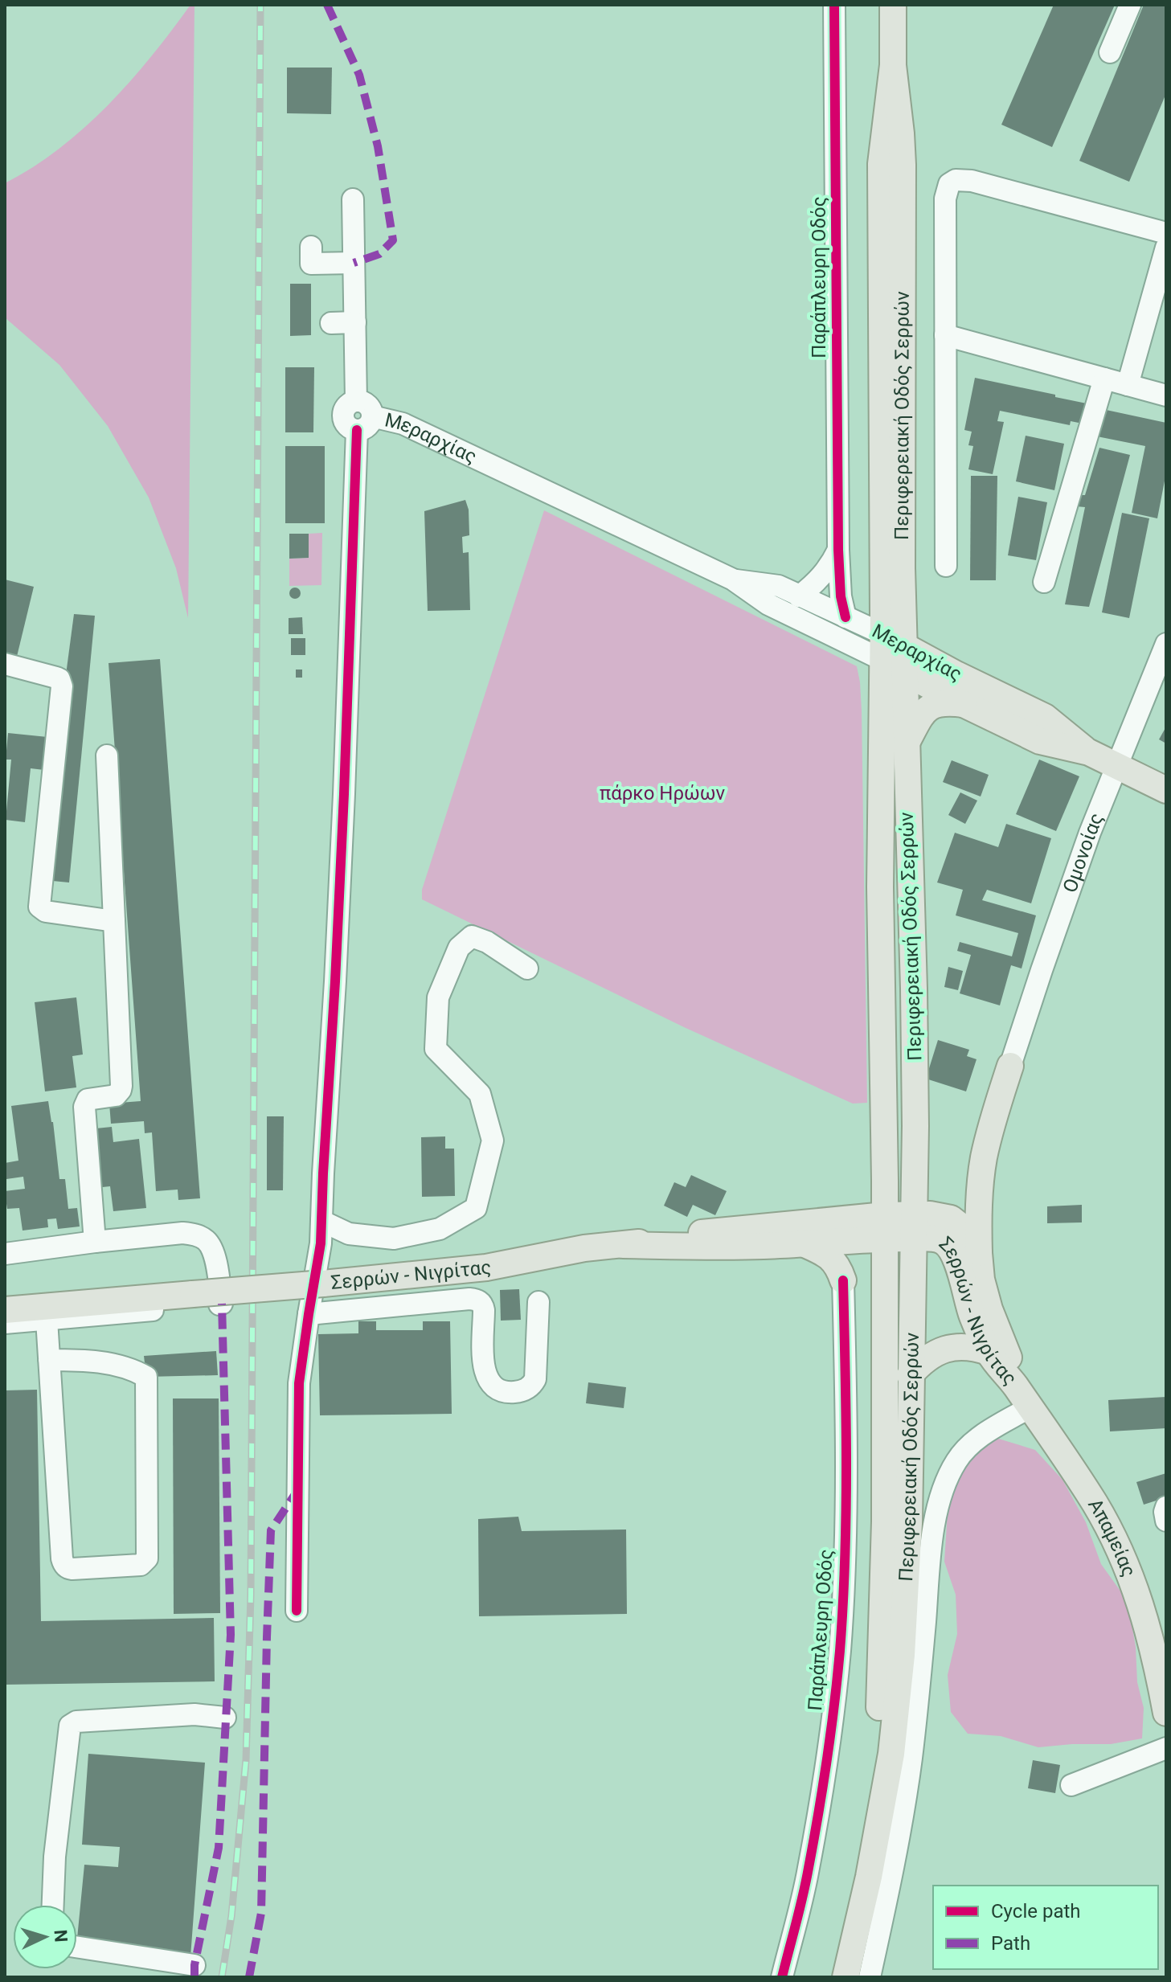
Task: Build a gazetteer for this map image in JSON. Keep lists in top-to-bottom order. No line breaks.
{"streets":{"main road":["Περιφερειακή Οδός Σερρών","Μεραρχίας","Σερρών - Νιγρίτας","Απαμείας"],"street":["Παράπλευρη Οδός","Ομονοίας"]},"crossings":[["Παράπλευρη Οδός","Μεραρχίας"],["Περιφερειακή Οδός Σερρών","Μεραρχίας"],["Περιφερειακή Οδός Σερρών","Σερρών - Νιγρίτας"],["Μεραρχίας","Ομονοίας"],["Σερρών - Νιγρίτας","Απαμείας"]],"parks":["πάρκο Ηρώων"],"legend":["Cycle path","Path"],"north":"right"}
